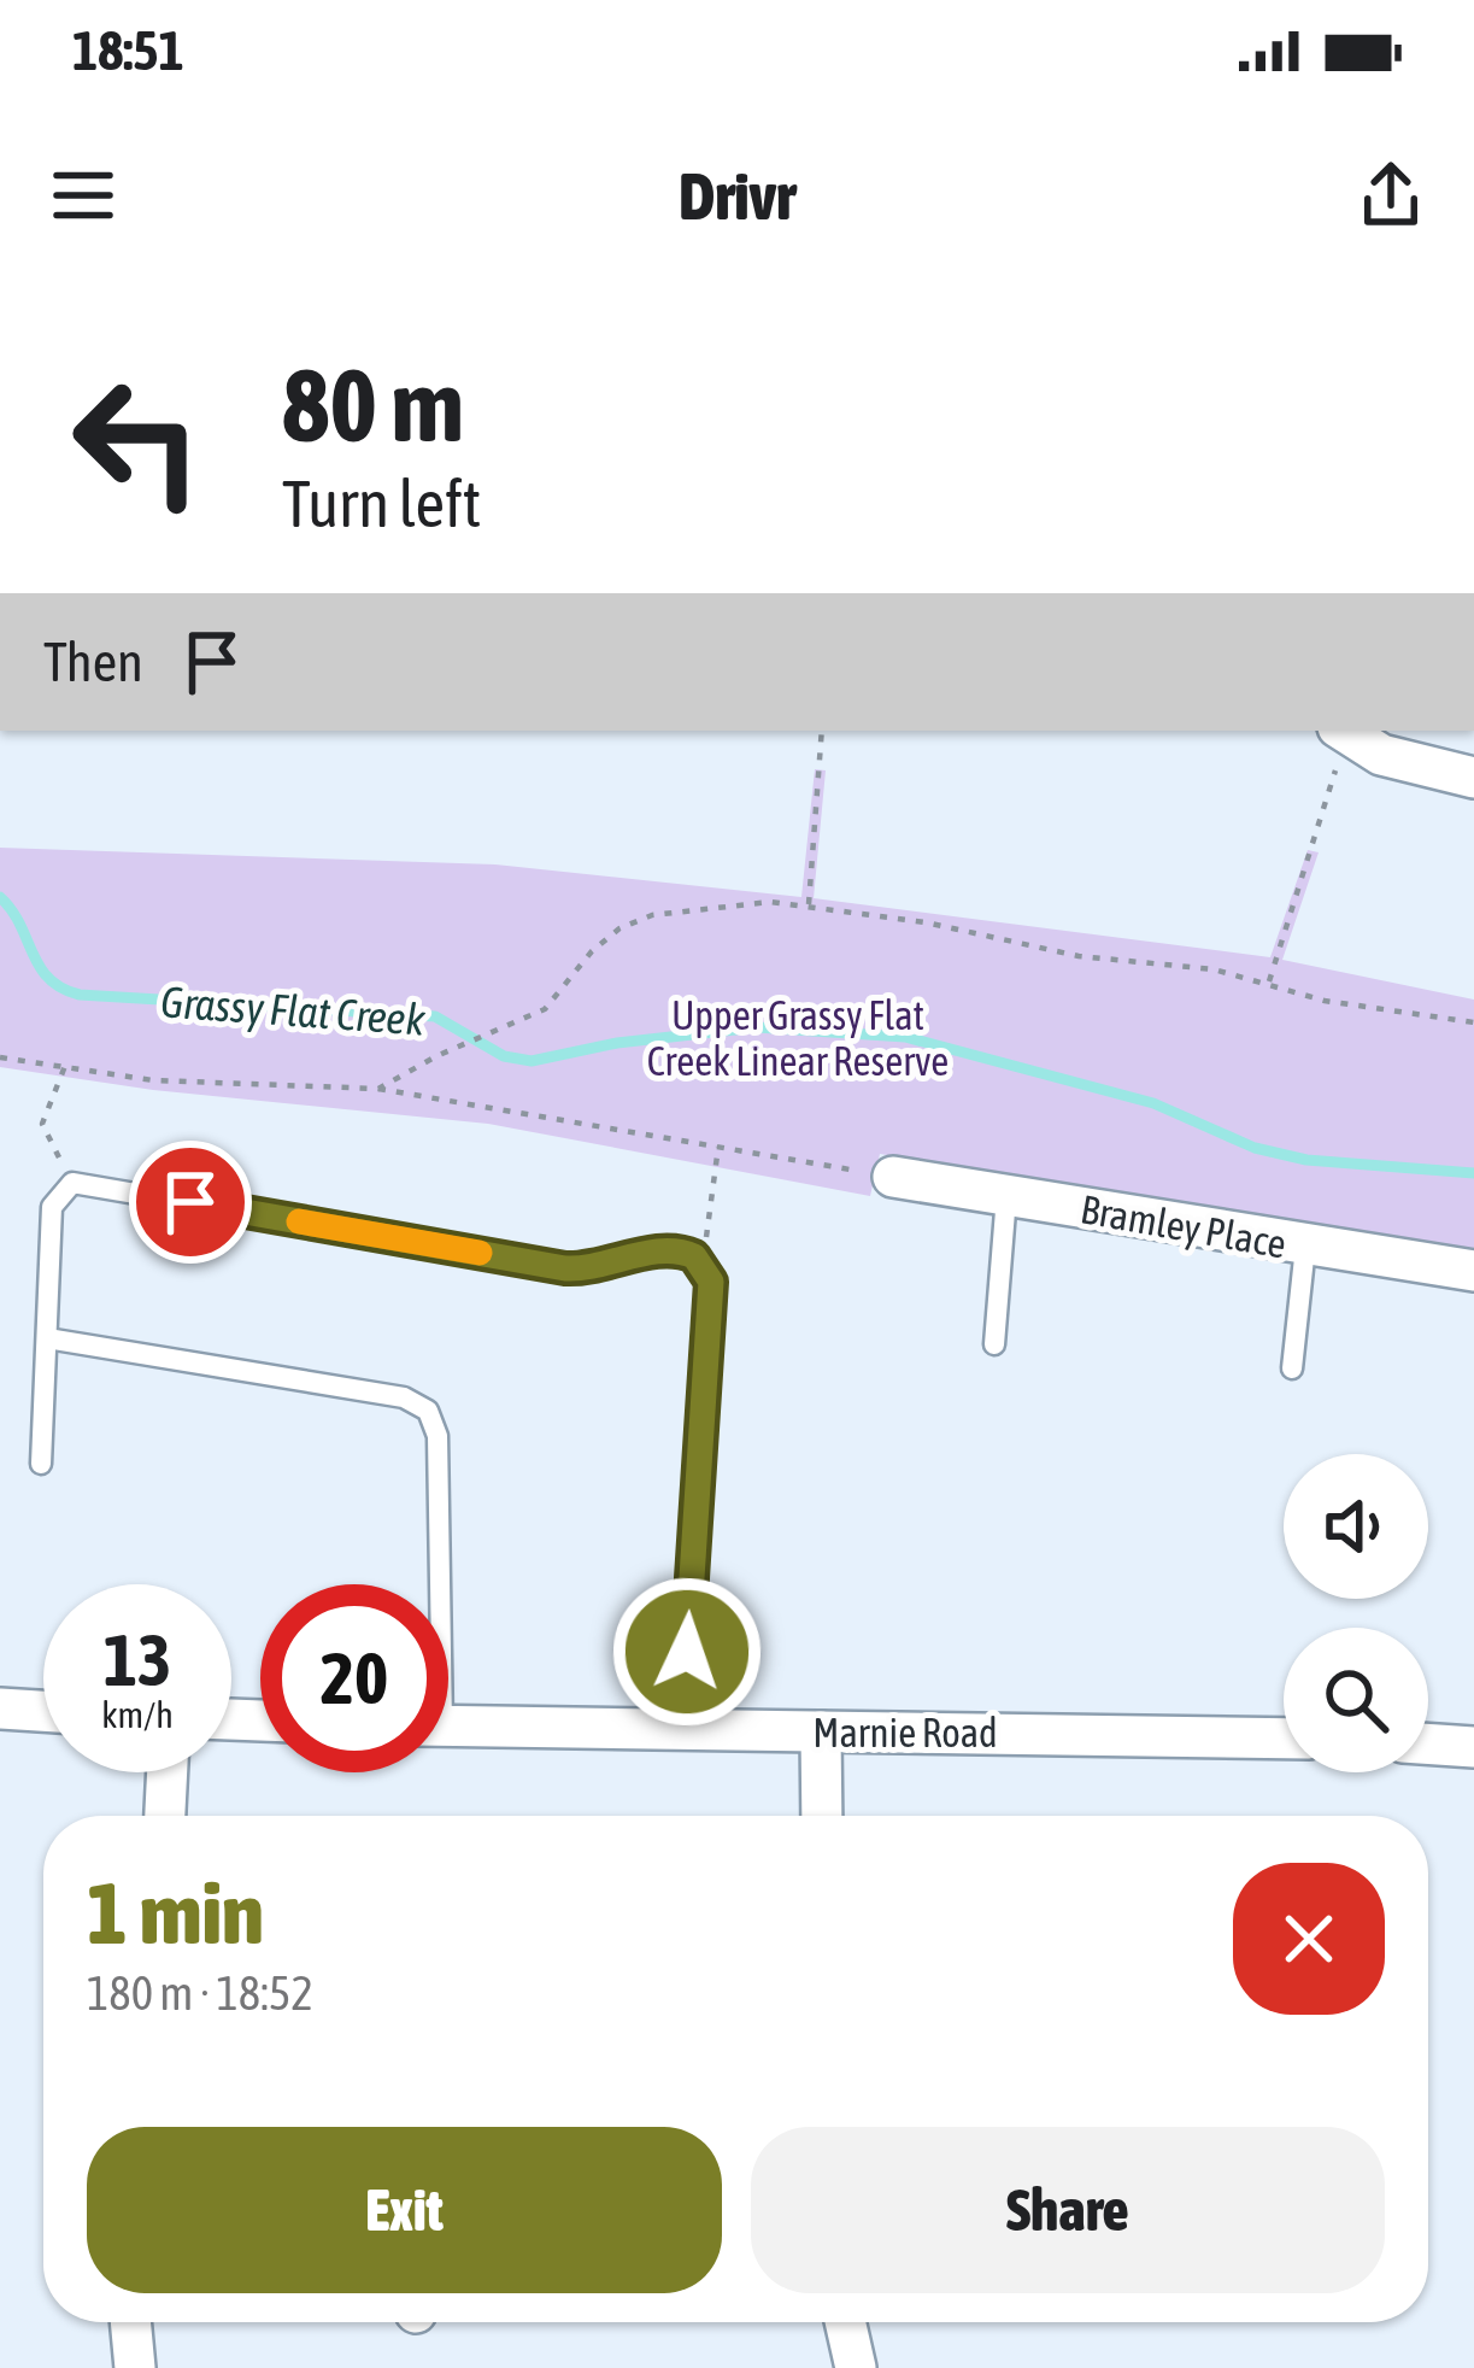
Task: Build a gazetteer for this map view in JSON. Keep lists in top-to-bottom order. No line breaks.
{"streets":{"street":["Bramley Place","Marnie Road"]},"water":["Grassy Flat Creek"],"parks":["Upper Grassy Flat Creek Linear Reserve"],"page":{"status":"18:51","header":"Drivr","turn":["80 m","Turn left"],"then":"Then","speed":"13 km/h","limit":"20","heading":["1 min","180 m · 18:52"],"buttons":["Exit","Share"]}}
